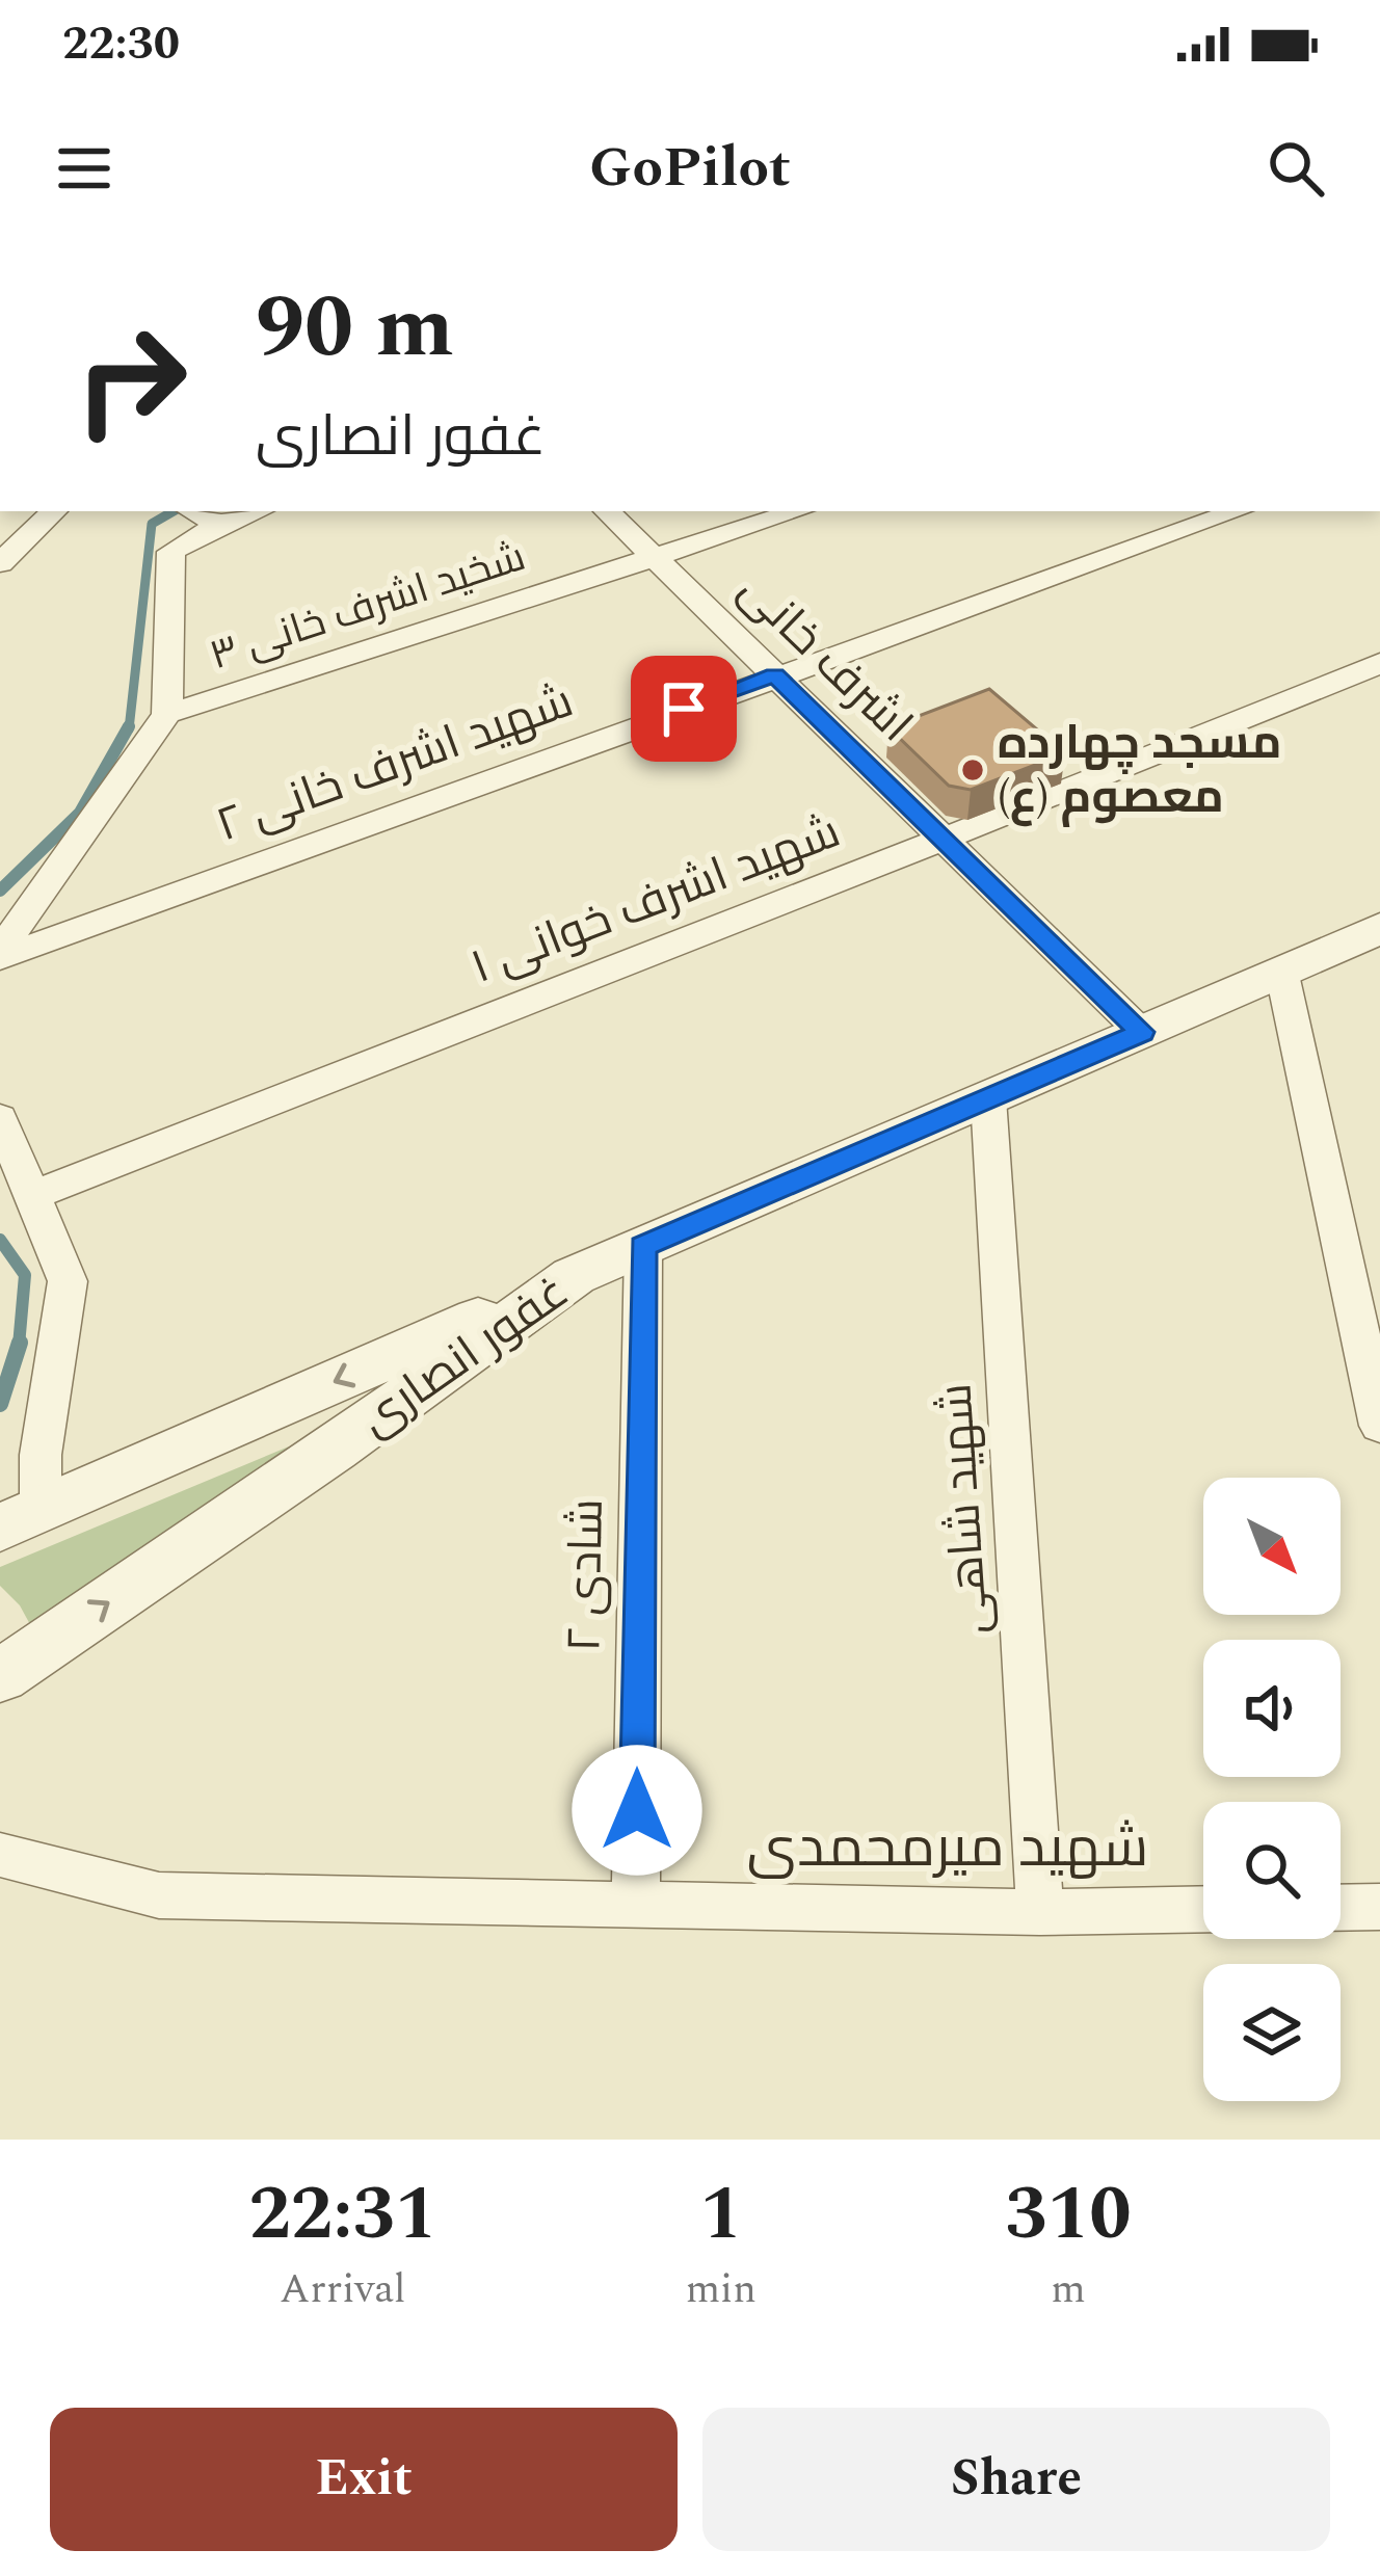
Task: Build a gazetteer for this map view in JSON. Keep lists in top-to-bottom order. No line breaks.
{"streets":{"street":["شخید اشرف خانی ۳","اشرف خانی","شهید اشرف خانی ۲","شهید اشرف خوانی ۱","غفور انصاری","شهید شاهی","شادی ۲","شهید میرمحمدی"]},"crossings":[["شخید اشرف خانی ۳","اشرف خانی"],["اشرف خانی","شهید اشرف خانی ۲"],["اشرف خانی","شهید اشرف خوانی ۱"],["اشرف خانی","غفور انصاری"],["غفور انصاری","شهید شاهی"],["غفور انصاری","شادی ۲"],["شهید شاهی","شهید میرمحمدی"],["شادی ۲","شهید میرمحمدی"]],"places":["مسجد چهارده معصوم (ع)"],"north":"bottom right","page":{"status":"22:30","header":"GoPilot","turn":["90 m","غفور انصاری"],"eta":["22:31","Arrival","1","min","310","m"],"buttons":["Exit","Share"]}}
